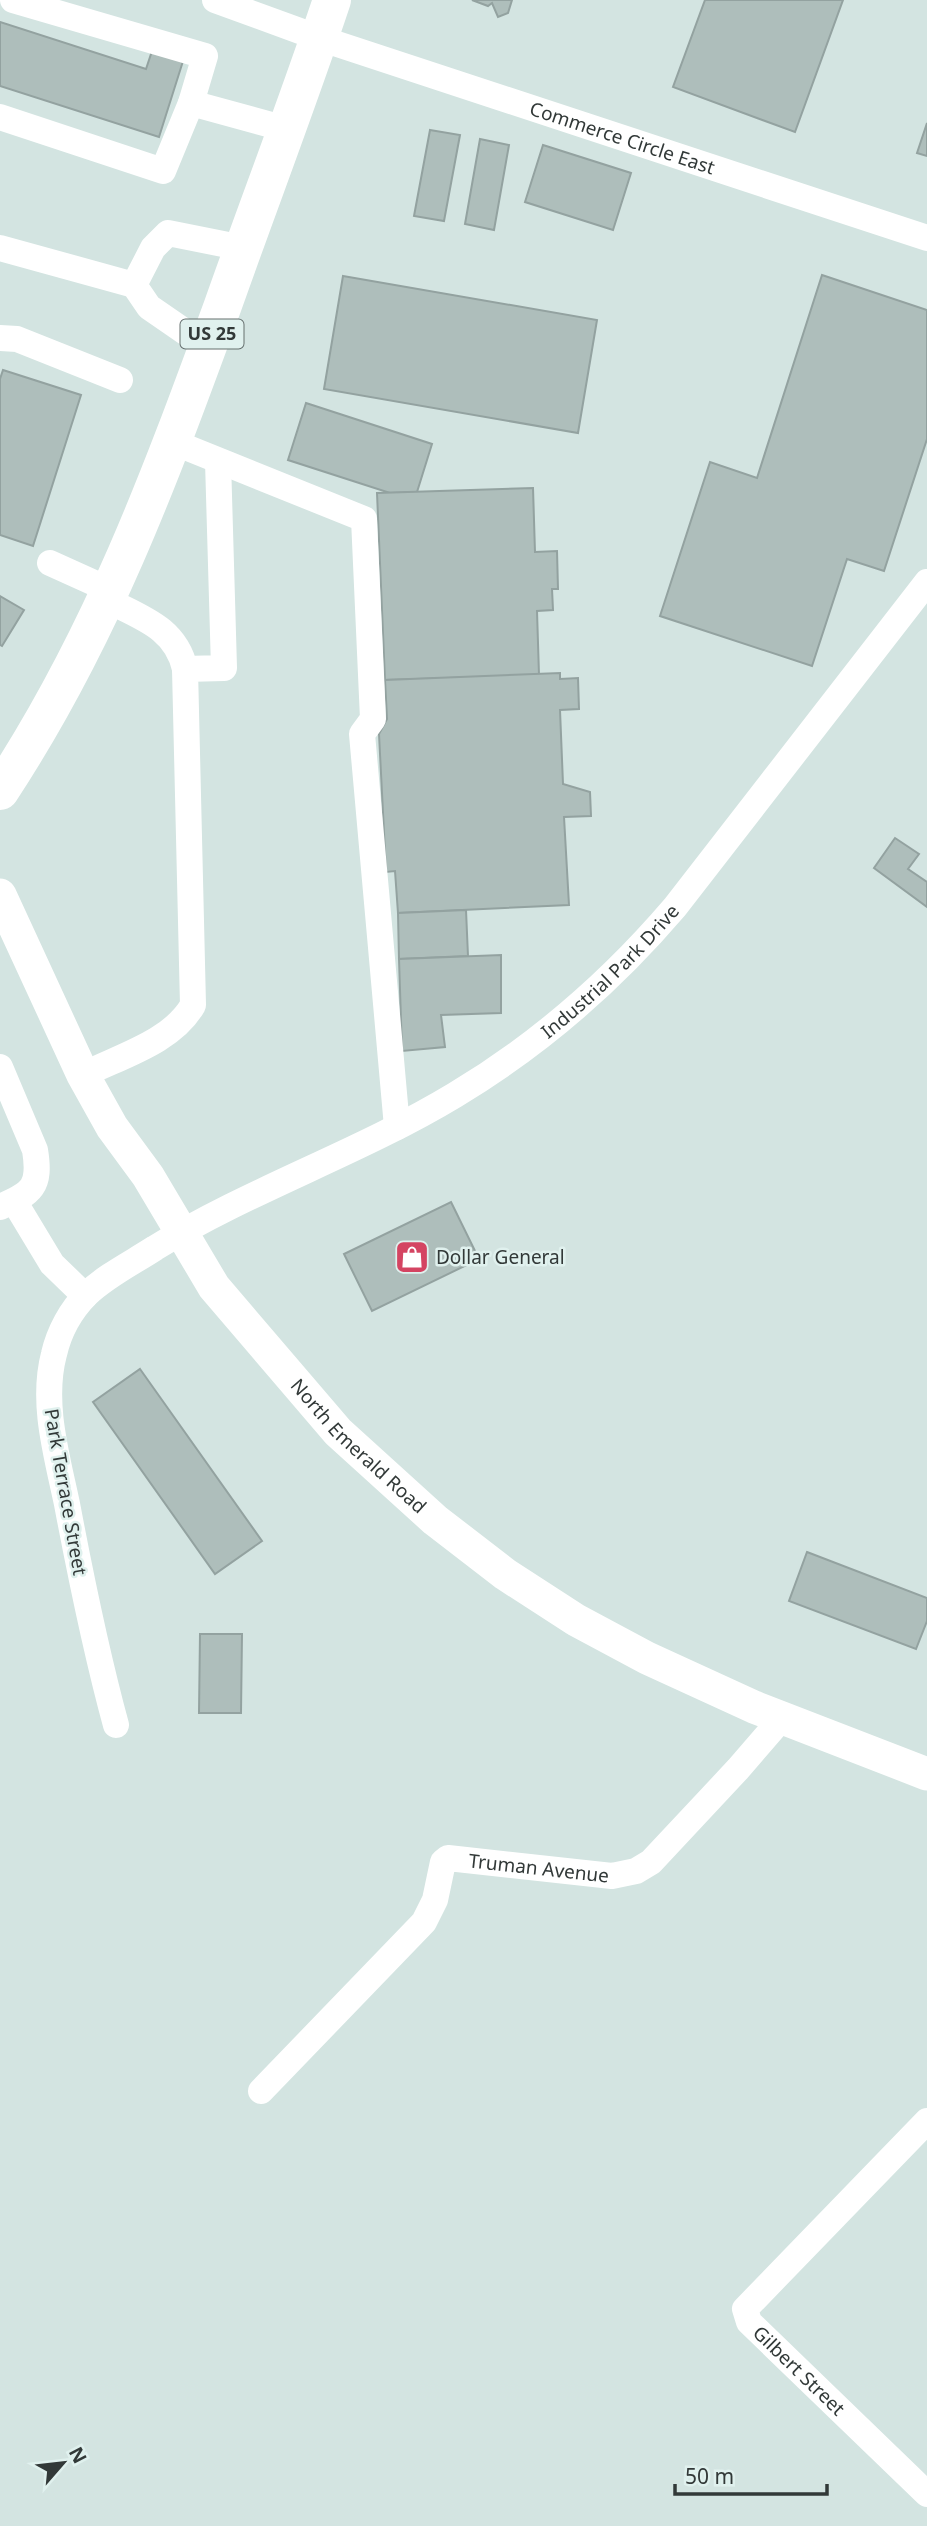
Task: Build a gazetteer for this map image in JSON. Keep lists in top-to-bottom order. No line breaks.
{"streets":{"highway":["US 25"],"main road":["North Emerald Road"],"street":["Commerce Circle East","Industrial Park Drive","Park Terrace Street","Truman Avenue","Gilbert Street"]},"crossings":[["Commerce Circle East","US 25"],["Industrial Park Drive","North Emerald Road"],["Industrial Park Drive","Park Terrace Street"],["North Emerald Road","Park Terrace Street"],["North Emerald Road","Truman Avenue"]],"places":{"shop":["Dollar General"]},"scale_bar":"50 m","north":"top right"}
